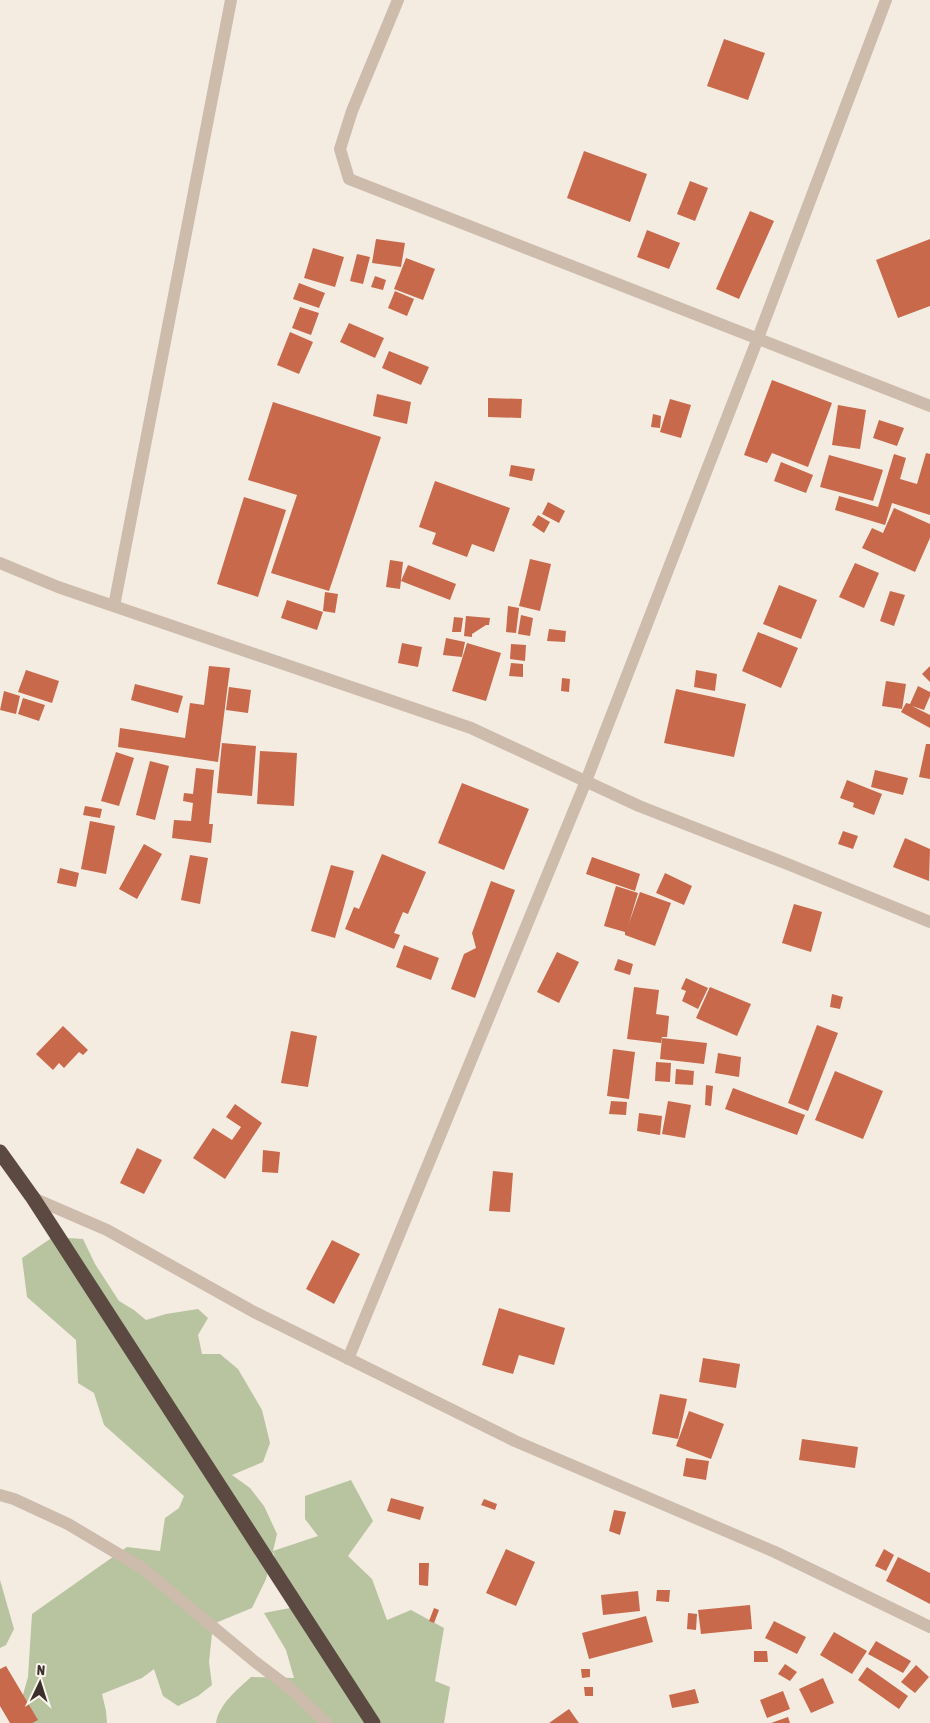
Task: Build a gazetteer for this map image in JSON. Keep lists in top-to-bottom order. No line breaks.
{"north":"top"}
